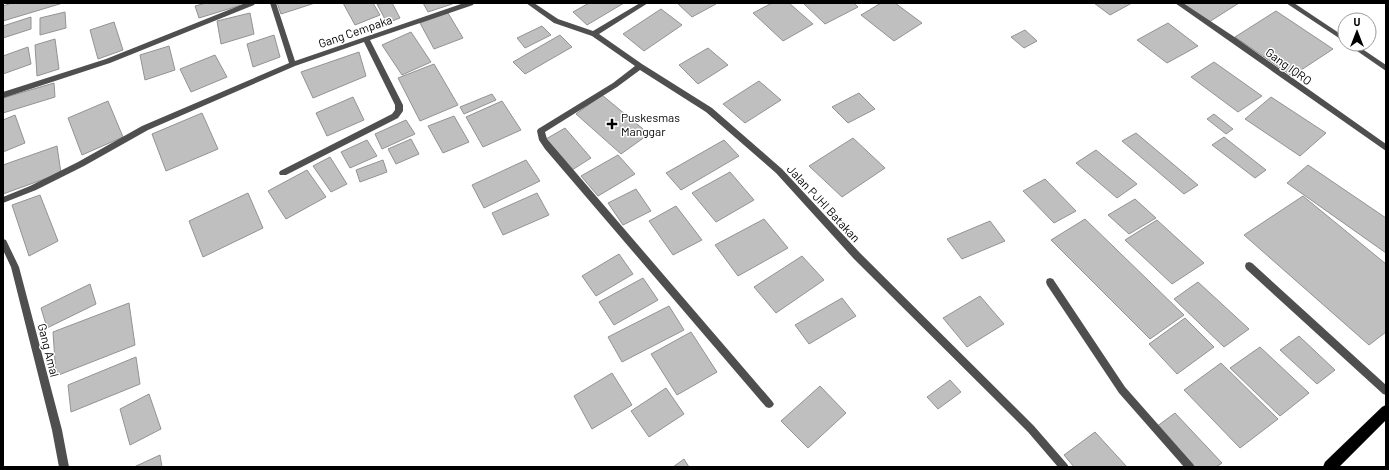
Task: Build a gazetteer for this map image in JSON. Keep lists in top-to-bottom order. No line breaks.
{"streets":{"street":["Gang Cempaka","Gang IQRO","Jalan PJHI Batakan","Gang Amal"]},"places":{"health":["Puskesmas Manggar"]},"north":"top"}
